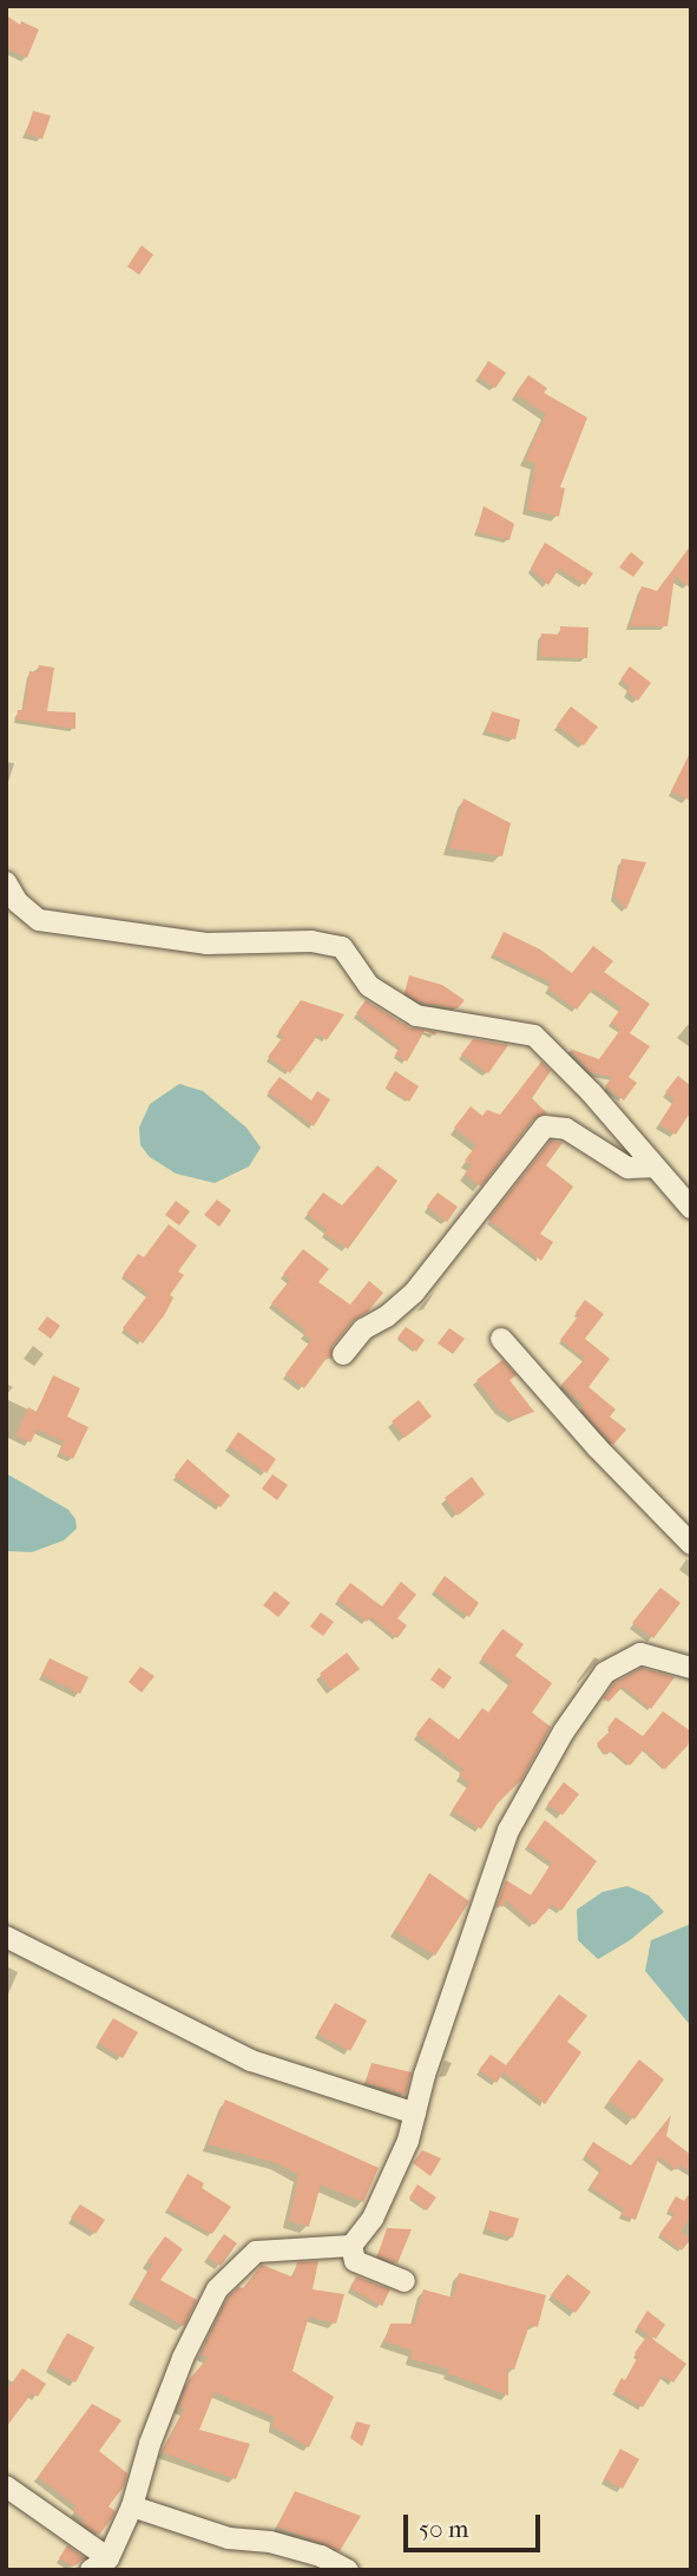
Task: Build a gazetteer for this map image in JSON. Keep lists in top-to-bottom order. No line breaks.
{"scale_bar":"50 m"}
